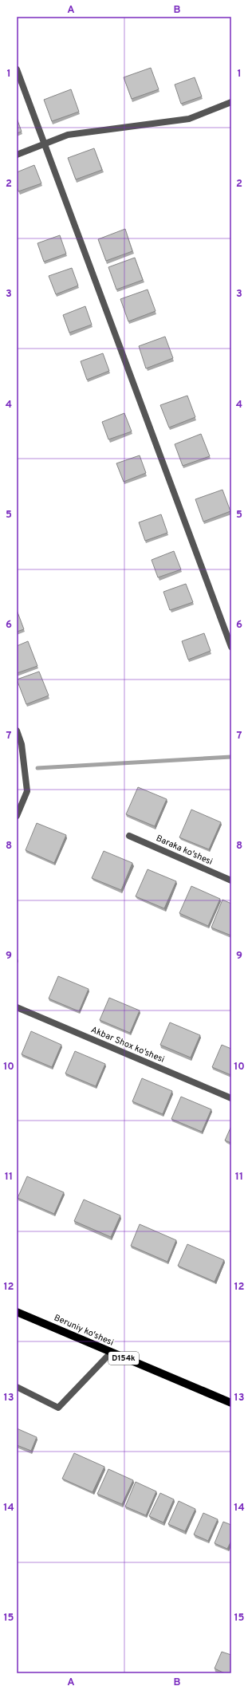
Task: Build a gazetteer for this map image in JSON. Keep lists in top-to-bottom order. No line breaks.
{"streets":{"main road":["Beruniy ko'shesi","D154k"],"street":["Baraka ko'shesi","Akbar Shox ko'shesi"]},"grid":{"columns":["A","B"],"rows":["1","2","3","4","5","6","7","8","9","10","11","12","13","14","15"]}}
